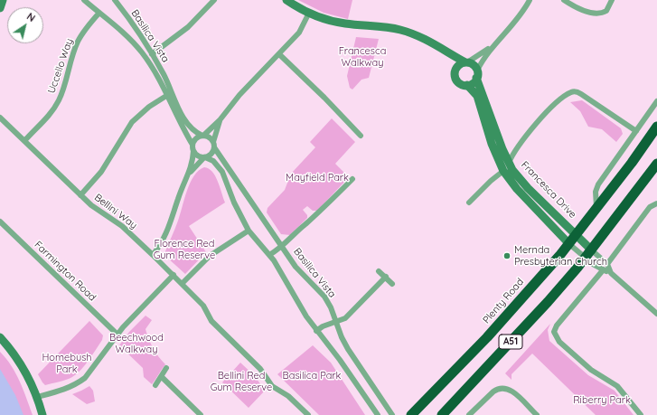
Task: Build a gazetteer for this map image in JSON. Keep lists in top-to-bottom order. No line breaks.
{"streets":{"highway":["Plenty Road","A51"],"street":["Basilica Vista","Uccello Way","Francesca Drive","Bellini Way","Farmington Road"]},"crossings":[["Basilica Vista","Uccello Way"],["Uccello Way","Bellini Way"],["Francesca Drive","Plenty Road"],["Francesca Drive","A51"]],"parks":["Francesca Walkway","Mayfield Park","Florence Red Gum Reserve","Beechwood Walkway","Homebush Park","Bellini Red Gum Reserve","Basilica Park","Riberry Park"],"places":["Mernda Presbyterian Church"],"north":"top right"}
